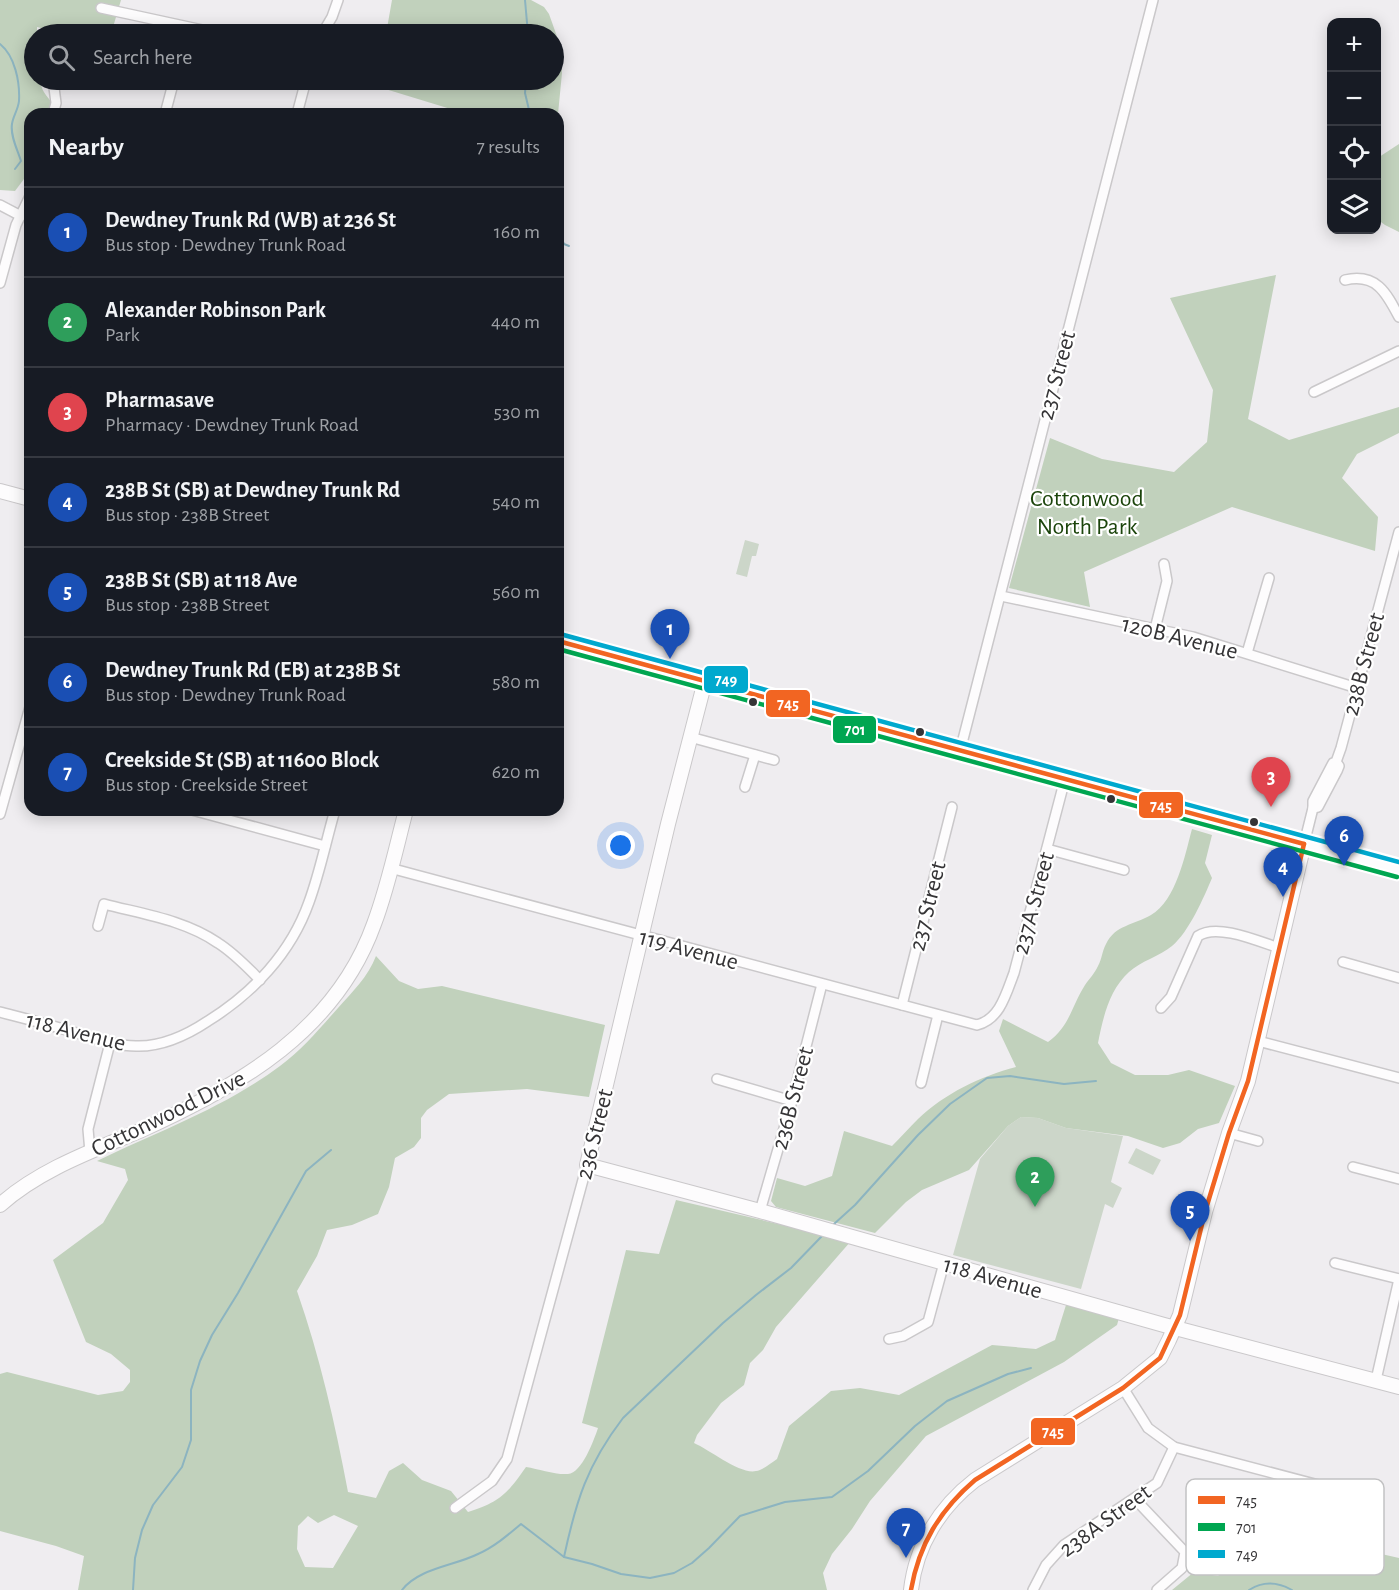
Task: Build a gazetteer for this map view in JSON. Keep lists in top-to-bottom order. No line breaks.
{"streets":{"street":["237 Street","120B Avenue","238B Street","237A Street","119 Avenue","118 Avenue","236B Street","Cottonwood Drive","236 Street","238A Street"]},"crossings":[["237 Street","120B Avenue"],["237 Street","119 Avenue"],["120B Avenue","238B Street"],["238B Street","118 Avenue"],["237A Street","119 Avenue"],["119 Avenue","236B Street"],["119 Avenue","Cottonwood Drive"],["119 Avenue","236 Street"],["118 Avenue","236B Street"],["118 Avenue","236 Street"]],"parks":["Cottonwood North Park"],"lines":["transit line 749","transit line 745","transit line 701"],"legend":["745","701","749"],"page":{"map_buttons":["+","−"],"search":"Search here","heading":["Nearby","7 results"],"list":[{"mark":"1","name":"Dewdney Trunk Rd (WB) at 236 St","note":"Bus stop · Dewdney Trunk Road","value":"160 m"},{"mark":"2","name":"Alexander Robinson Park","note":"Park","value":"440 m"},{"mark":"3","name":"Pharmasave","note":"Pharmacy · Dewdney Trunk Road","value":"530 m"},{"mark":"4","name":"238B St (SB) at Dewdney Trunk Rd","note":"Bus stop · 238B Street","value":"540 m"},{"mark":"5","name":"238B St (SB) at 118 Ave","note":"Bus stop · 238B Street","value":"560 m"},{"mark":"6","name":"Dewdney Trunk Rd (EB) at 238B St","note":"Bus stop · Dewdney Trunk Road","value":"580 m"},{"mark":"7","name":"Creekside St (SB) at 11600 Block","note":"Bus stop · Creekside Street","value":"620 m"}],"pins":["1","3","6","4","2","5","7"]}}
